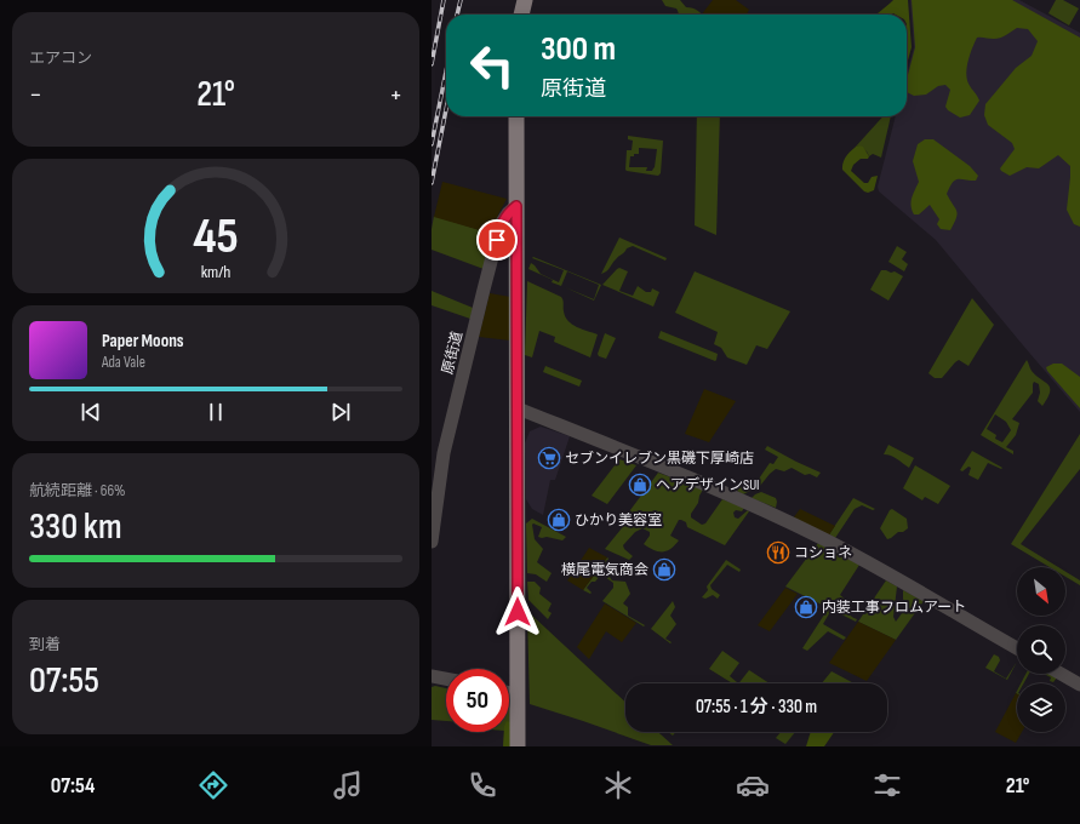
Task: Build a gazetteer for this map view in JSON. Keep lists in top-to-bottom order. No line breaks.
{"streets":{"street":["原街道"]},"places":{"supermarket":["セブンイレブン黒磯下厚崎店"],"shop":["ヘアデザインSUI","ひかり美容室","横尾電気商会","内装工事フロムアート"],"restaurant":["コショネ"]},"north":"bottom right","page":{"tile":["エアコン",["航続距離 · 66%","330 km"],["到着","07:55"]],"turn":["300 m","原街道"],"heat":["−","21°","+"],"song":["Paper Moons","Ada Vale"],"limit":"50","trip":"07:55 · 1 分 · 330 m","tabs":["07:54","21°"],"gauge":["45","km/h"]}}
